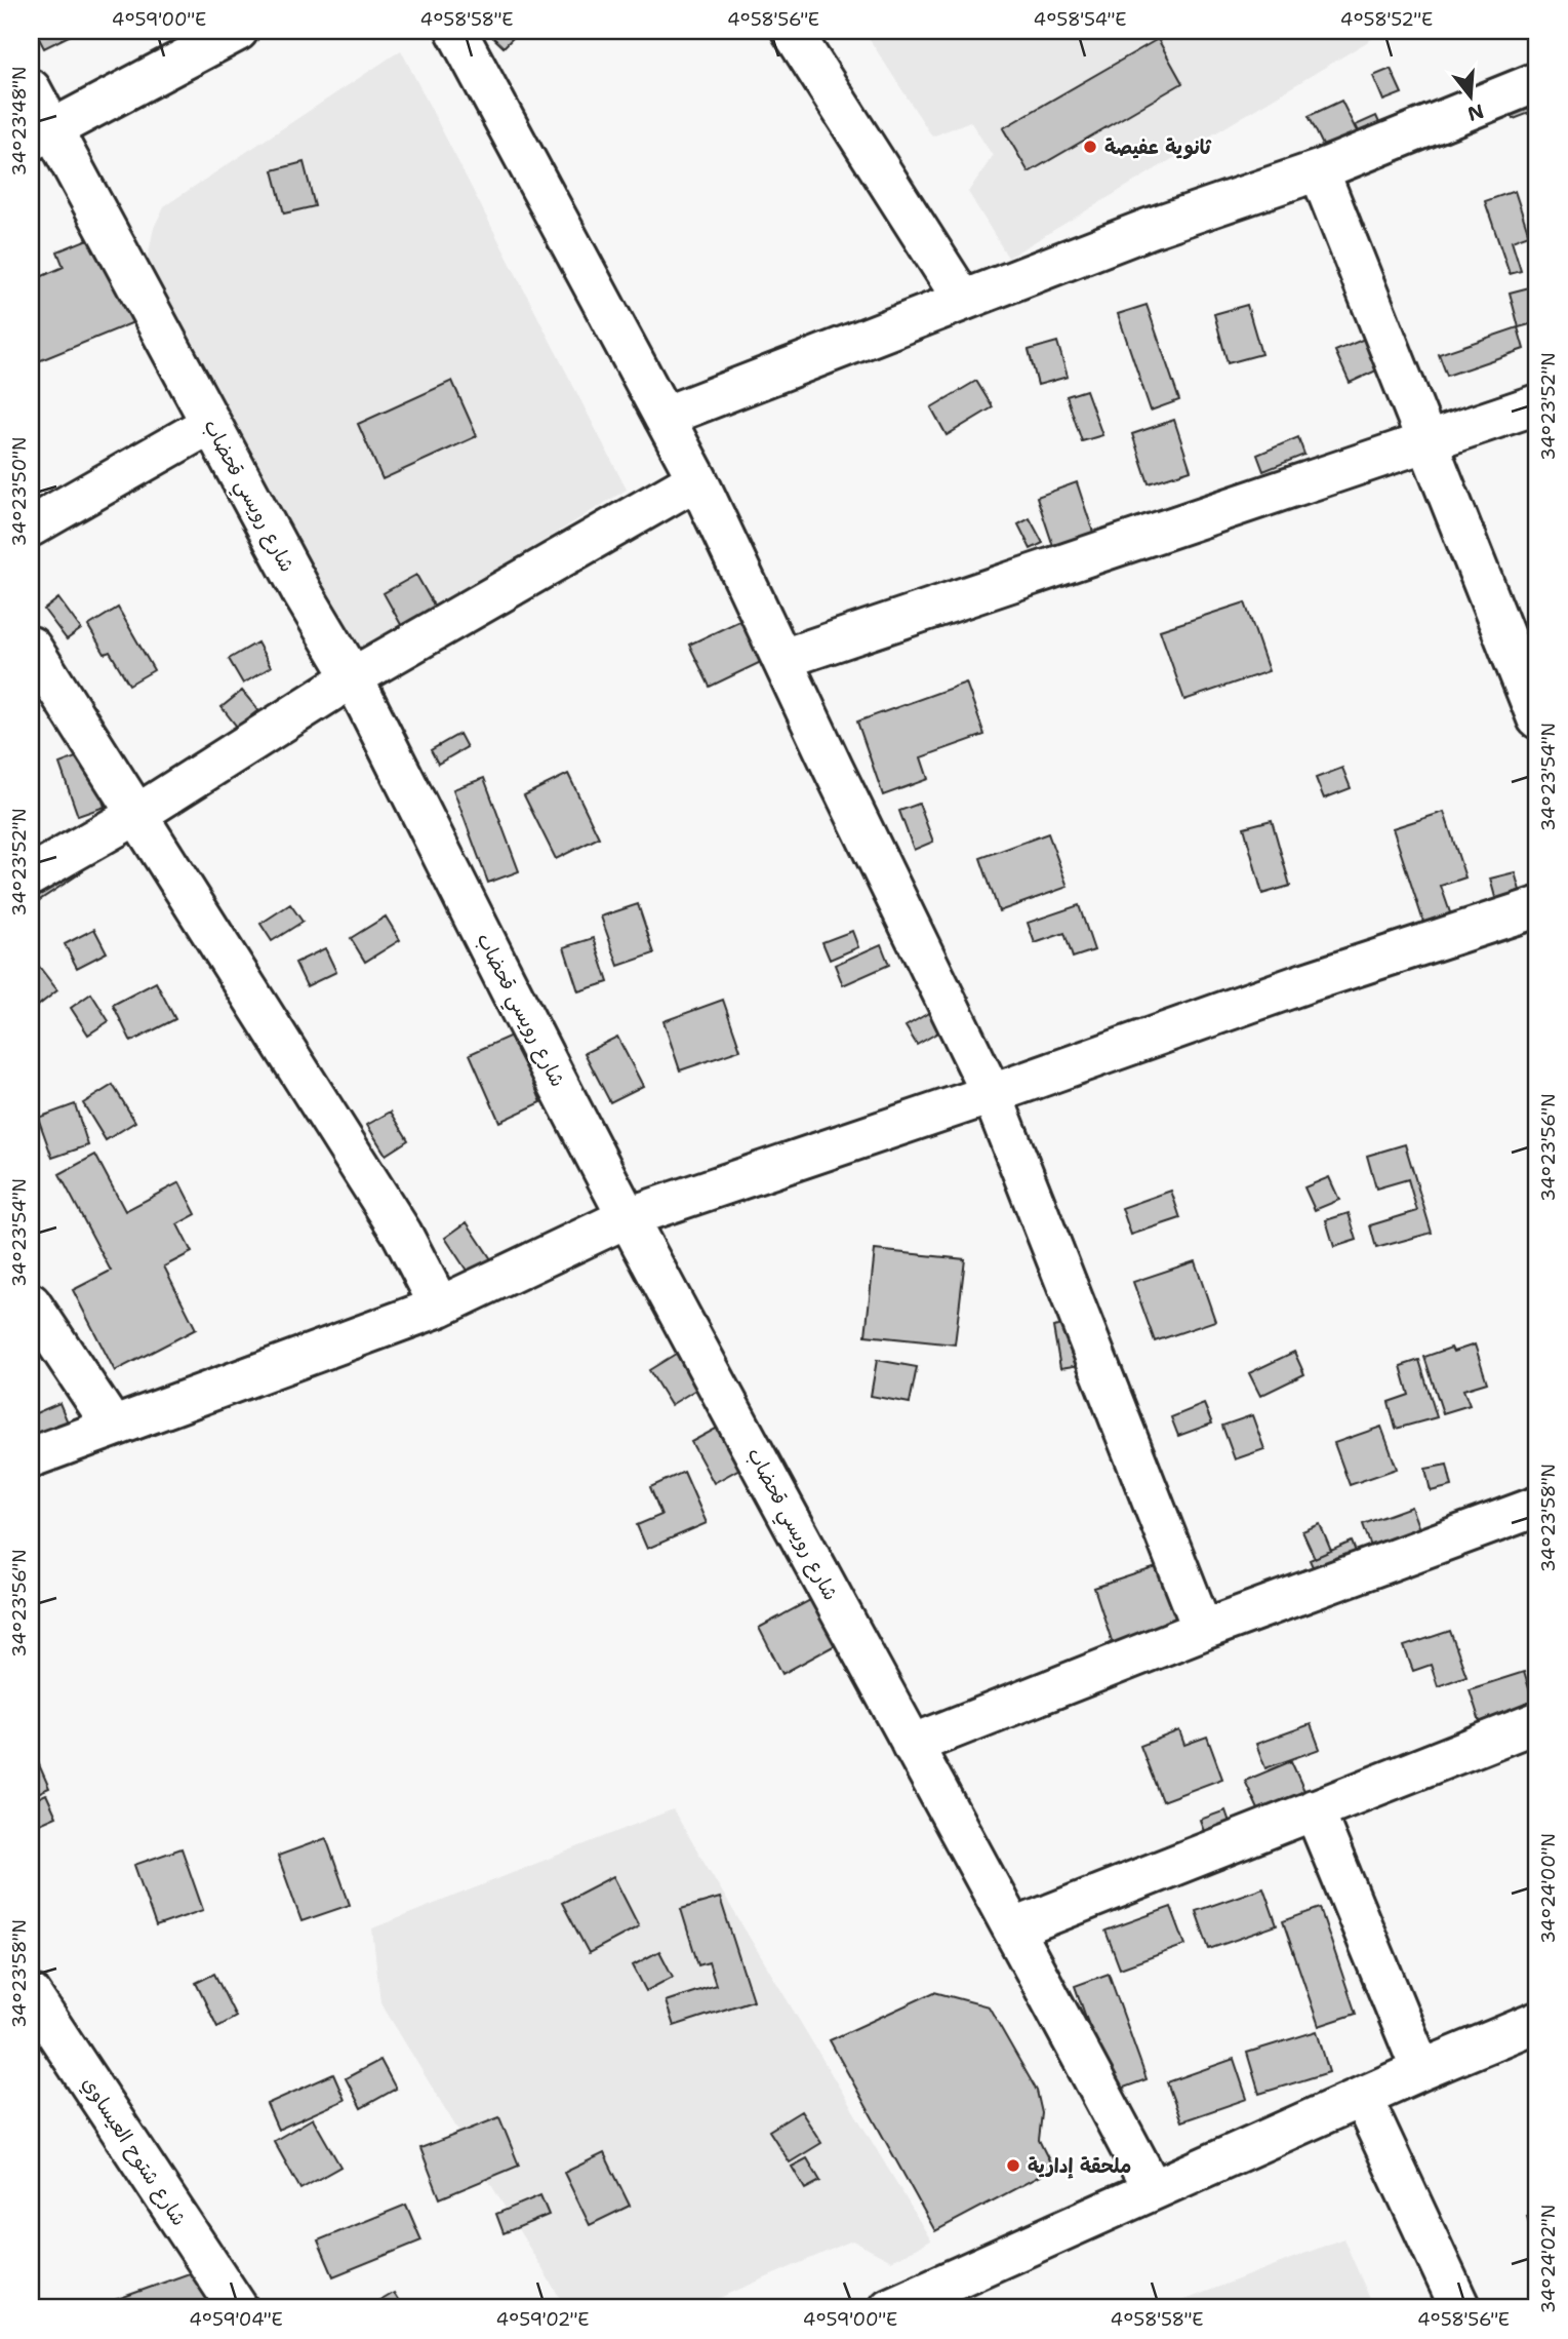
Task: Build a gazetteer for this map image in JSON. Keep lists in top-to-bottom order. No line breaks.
{"streets":{"street":["شارع رويسي قحضاب","شارع شتوح العيساوي"]},"places":["ثانوية عفيصة","ملحقة إدارية"],"north":"bottom","coordinates":["4°59'00\"E","4°58'58\"E","4°58'56\"E","4°58'54\"E","4°58'52\"E","34°23'48\"N","34°23'52\"N","34°23'50\"N","34°23'54\"N","34°23'56\"N","34°23'58\"N","34°24'00\"N","34°24'02\"N","4°59'04\"E","4°59'02\"E"]}
